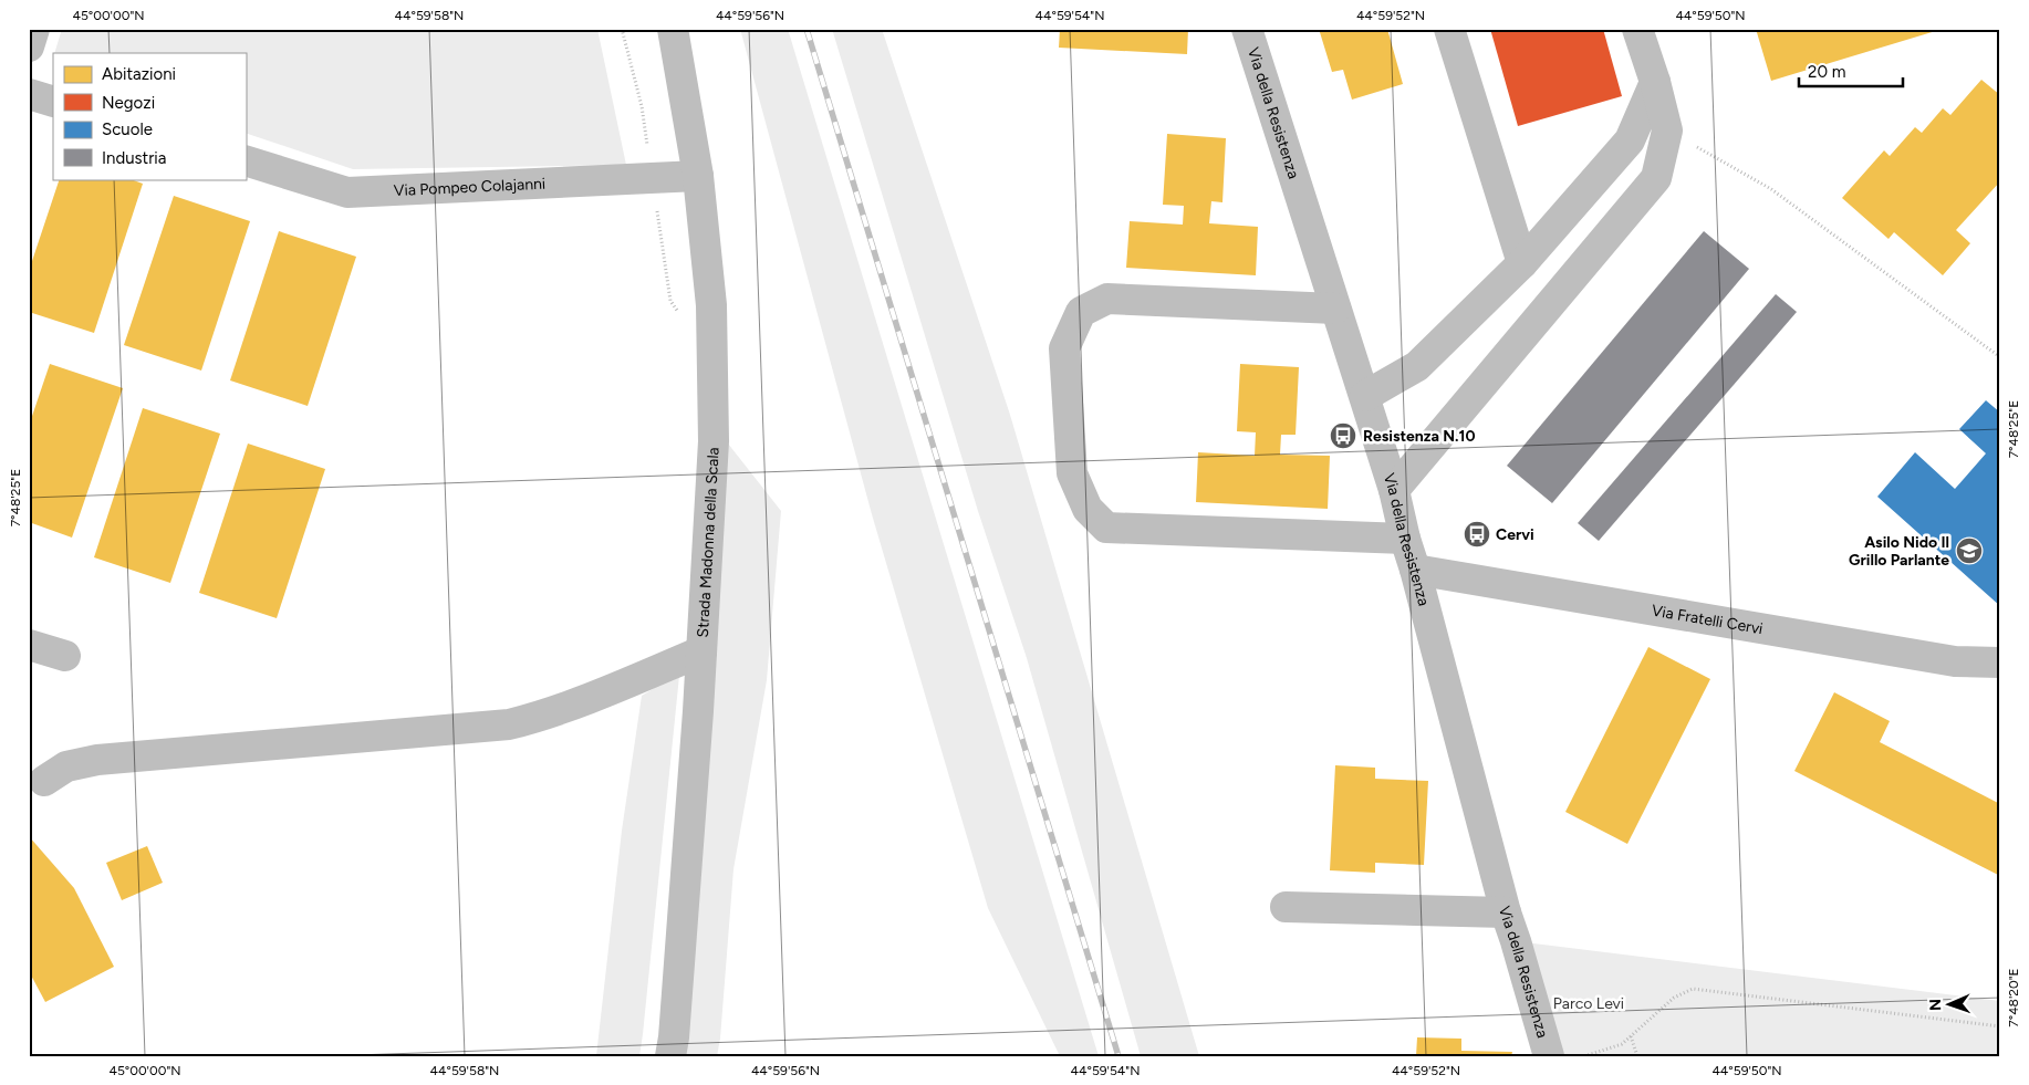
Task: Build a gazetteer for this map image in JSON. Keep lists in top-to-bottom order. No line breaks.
{"streets":{"street":["Via della Resistenza","Via Pompeo Colajanni","Strada Madonna della Scala","Via Fratelli Cervi"]},"crossings":[["Via della Resistenza","Via Fratelli Cervi"],["Via Pompeo Colajanni","Strada Madonna della Scala"]],"parks":["Parco Levi"],"places":{"bus stop":["Resistenza N.10","Cervi"],"school or university":["Asilo Nido Il Grillo Parlante"]},"legend":["Abitazioni","Negozi","Scuole","Industria"],"scale_bar":"20 m","north":"left","coordinates":["45°00'00\"N","44°59'58\"N","44°59'56\"N","44°59'54\"N","44°59'52\"N","44°59'50\"N","7°48'25\"E","7°48'20\"E"]}
